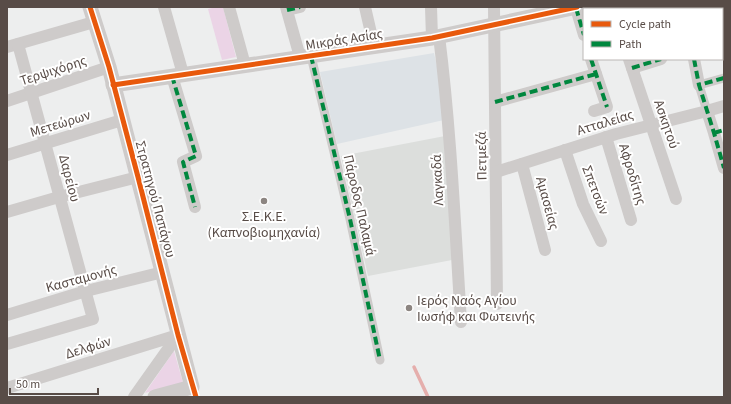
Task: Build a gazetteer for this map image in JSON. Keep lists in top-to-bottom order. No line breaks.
{"streets":{"street":["Μικράς Ασίας","Τερψιχόρης","Ατταλείας","Μετεώρων","Ασκητού","Πετμεζά","Αφροδίτης","Δαρείου","Λαγκαδά","Σπετσών","Στρατηγού Παπάγου","Αμασείας","Πάροδος Παλαμά","Κασταμονής","Δελφών"]},"crossings":[["Μικράς Ασίας","Πετμεζά"],["Μικράς Ασίας","Λαγκαδά"],["Μικράς Ασίας","Στρατηγού Παπάγου"],["Μικράς Ασίας","Πάροδος Παλαμά"],["Τερψιχόρης","Δαρείου"],["Τερψιχόρης","Στρατηγού Παπάγου"],["Ατταλείας","Ασκητού"],["Ατταλείας","Πετμεζά"],["Ατταλείας","Αφροδίτης"],["Ατταλείας","Σπετσών"],["Ατταλείας","Αμασείας"],["Μετεώρων","Δαρείου"],["Μετεώρων","Στρατηγού Παπάγου"],["Δαρείου","Κασταμονής"],["Στρατηγού Παπάγου","Κασταμονής"],["Στρατηγού Παπάγου","Δελφών"]],"places":["Σ.Ε.Κ.Ε. (Καπνοβιομηχανία)","Ιερός Ναός Αγίου Ιωσήφ και Φωτεινής"],"legend":["Cycle path","Path"],"scale_bar":"50 m"}
